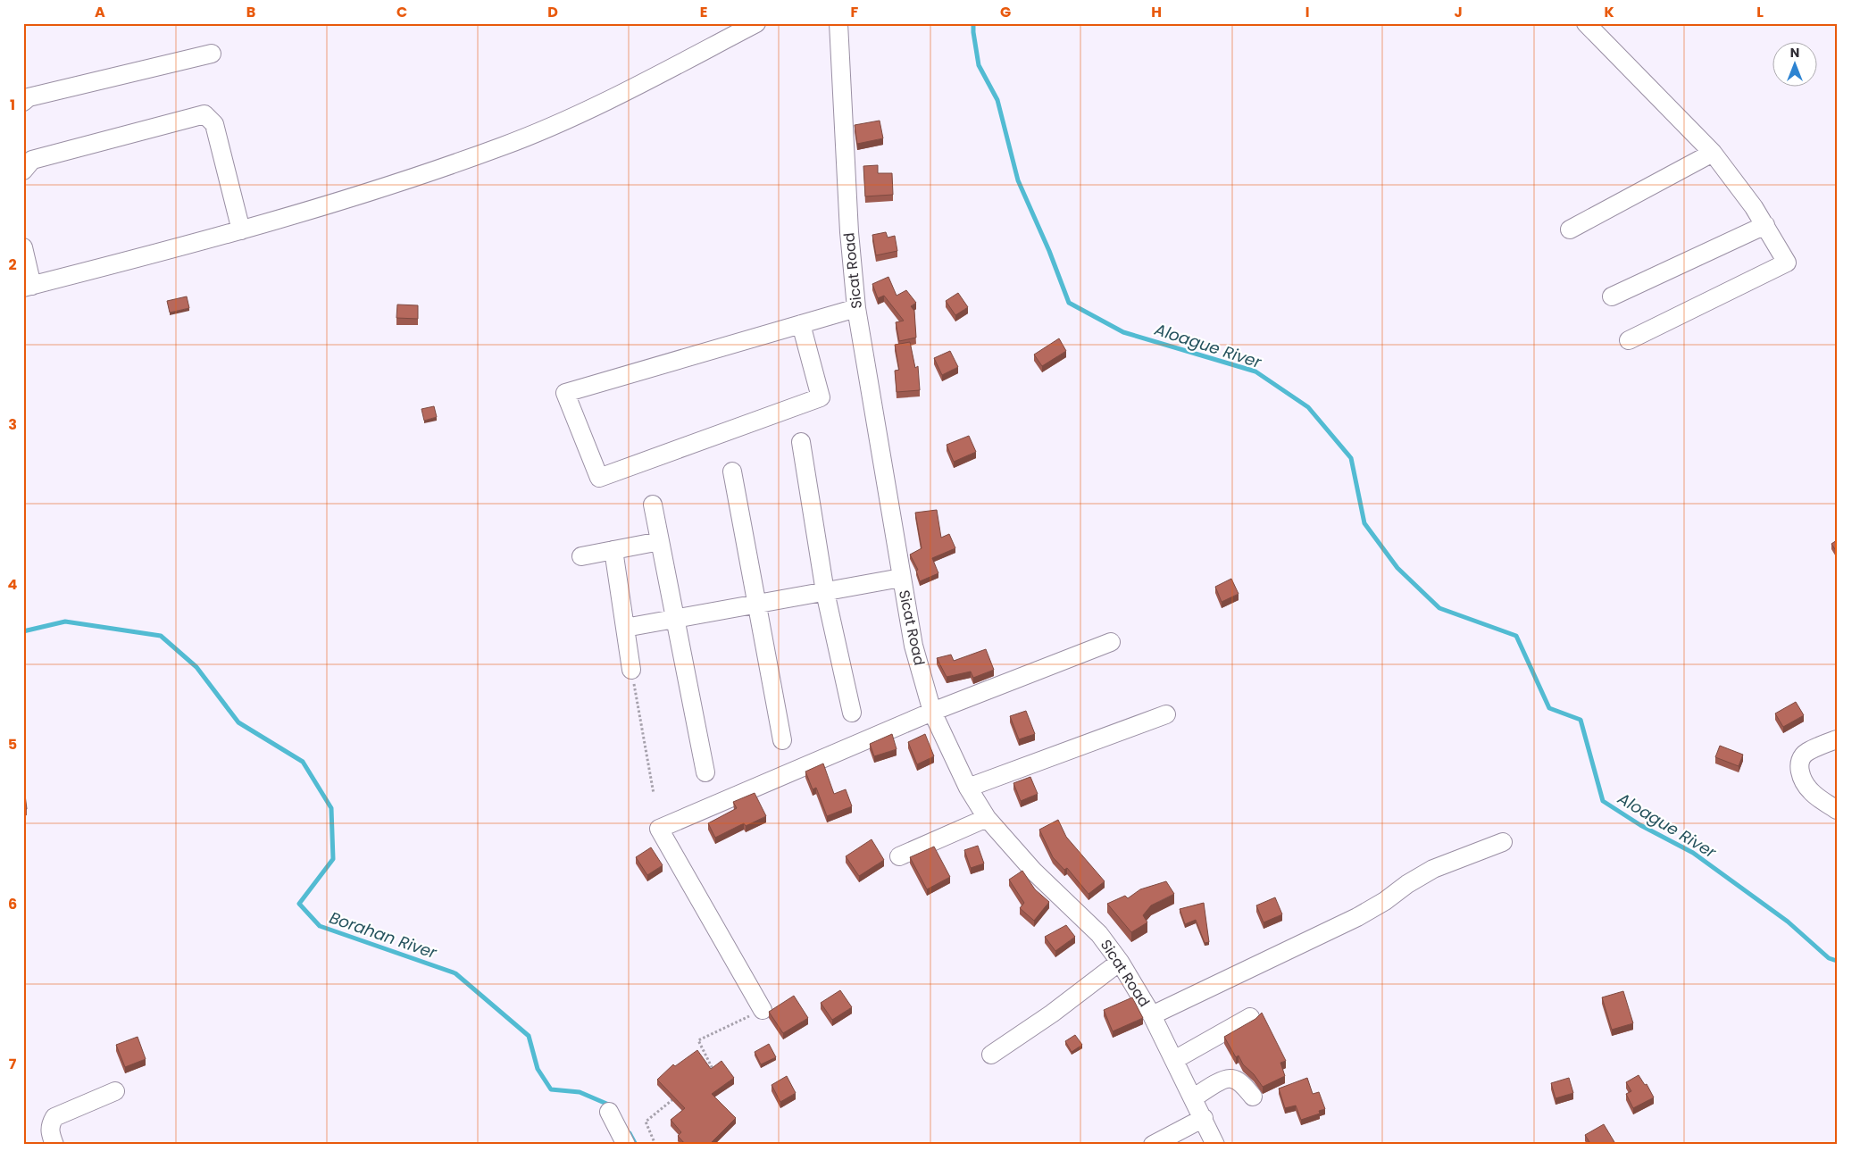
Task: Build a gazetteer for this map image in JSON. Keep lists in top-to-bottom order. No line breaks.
{"streets":{"street":["Sicat Road"]},"water":["Aloague River","Borahan River"],"north":"top","grid":{"columns":["A","B","C","D","E","F","G","H","I","J","K","L"],"rows":["1","2","3","4","5","6","7"]}}
